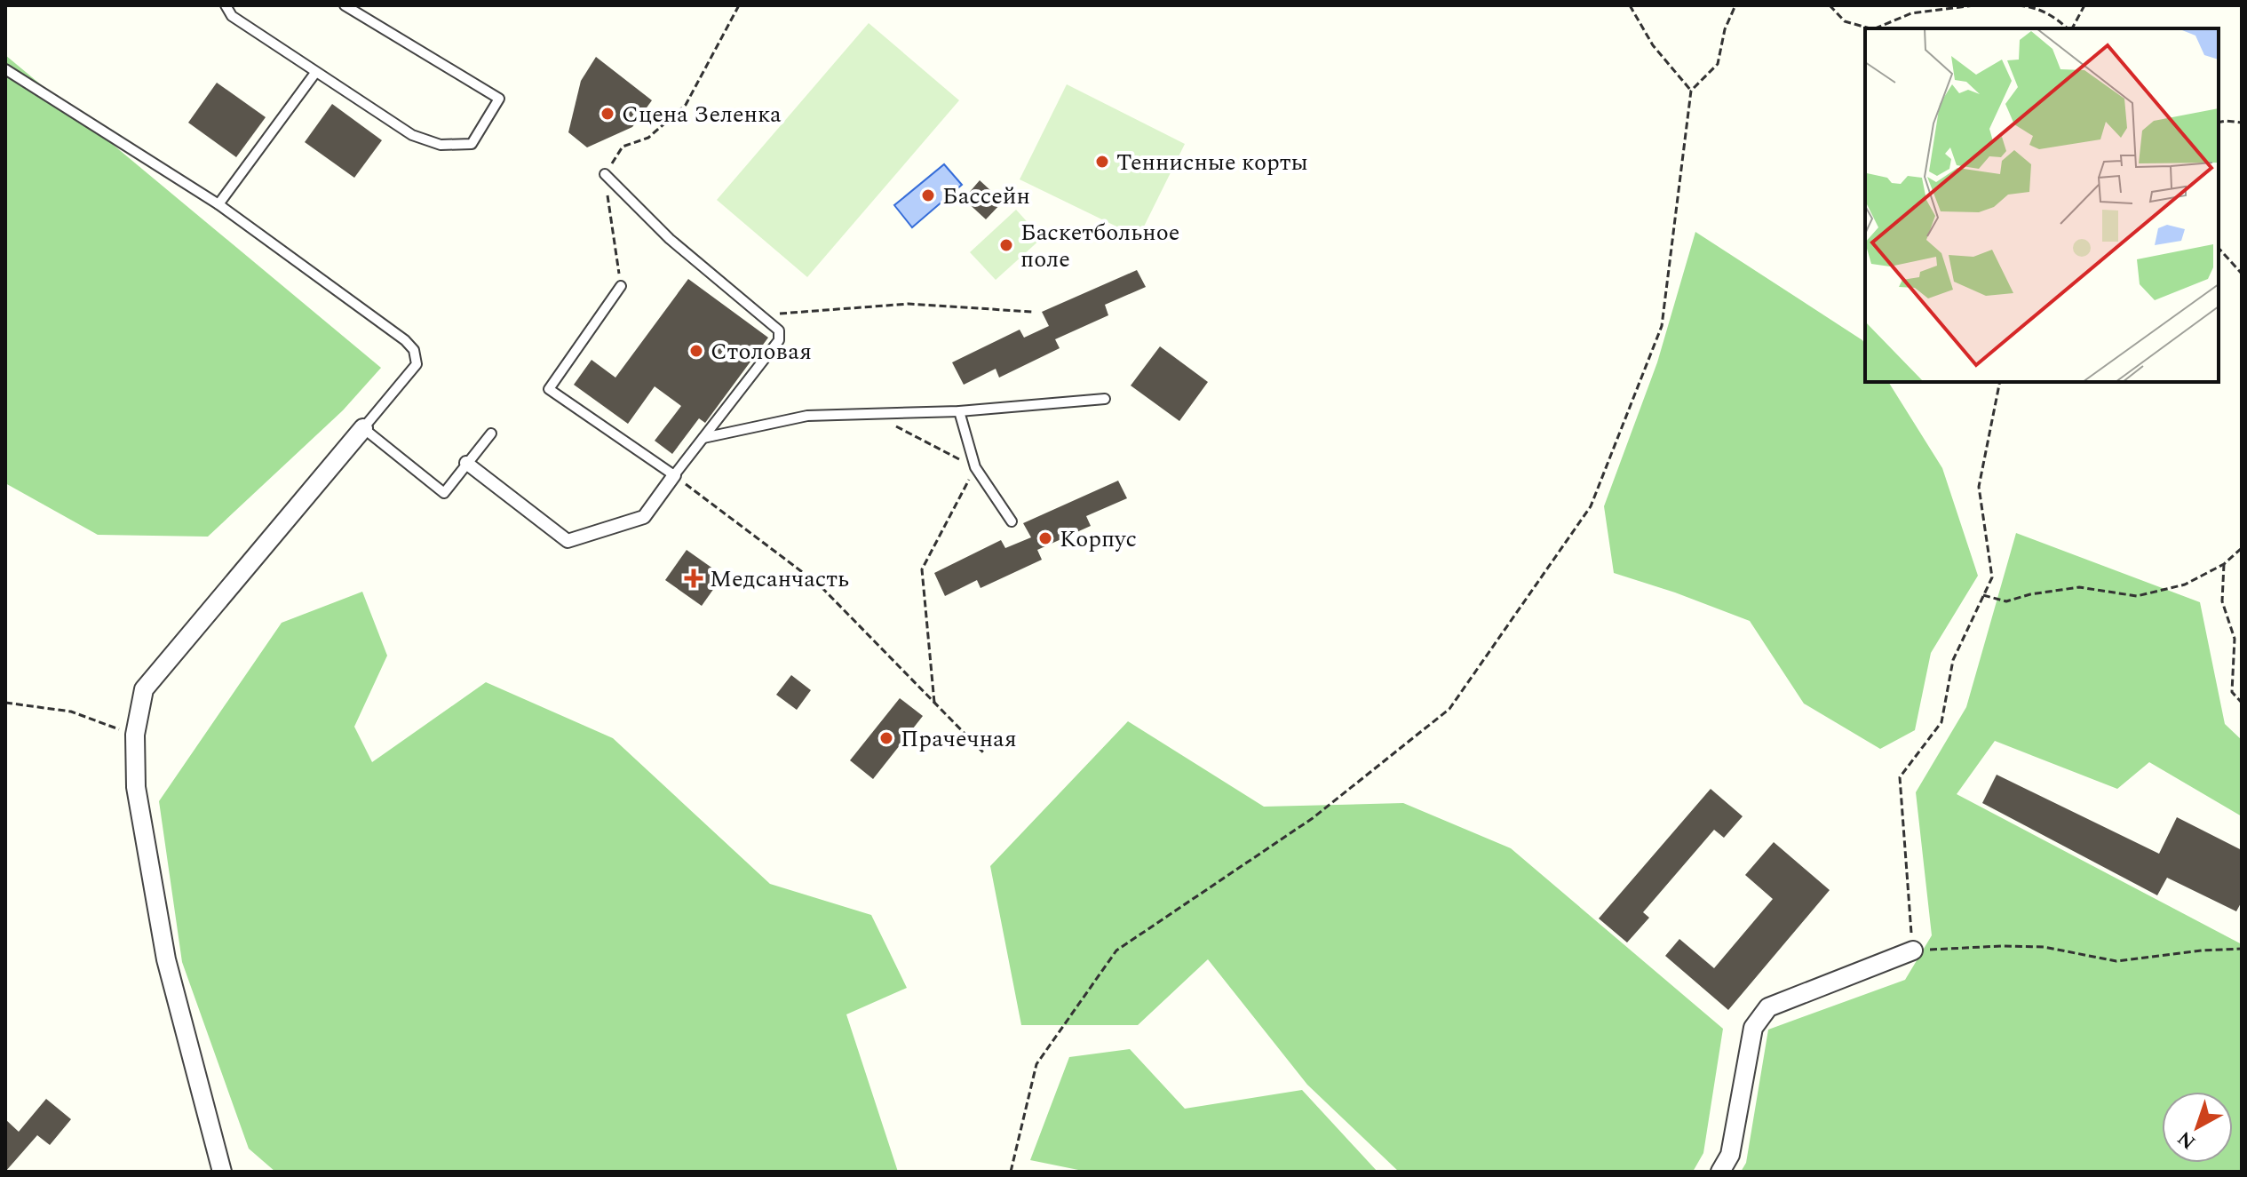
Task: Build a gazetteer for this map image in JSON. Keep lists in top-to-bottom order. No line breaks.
{"places":{"other":["Сцена Зеленка","Теннисные корты","Бассейн","Баскетбольное поле","Столовая","Корпус","Прачечная"],"health":["Медсанчасть"]},"north":"bottom left"}
